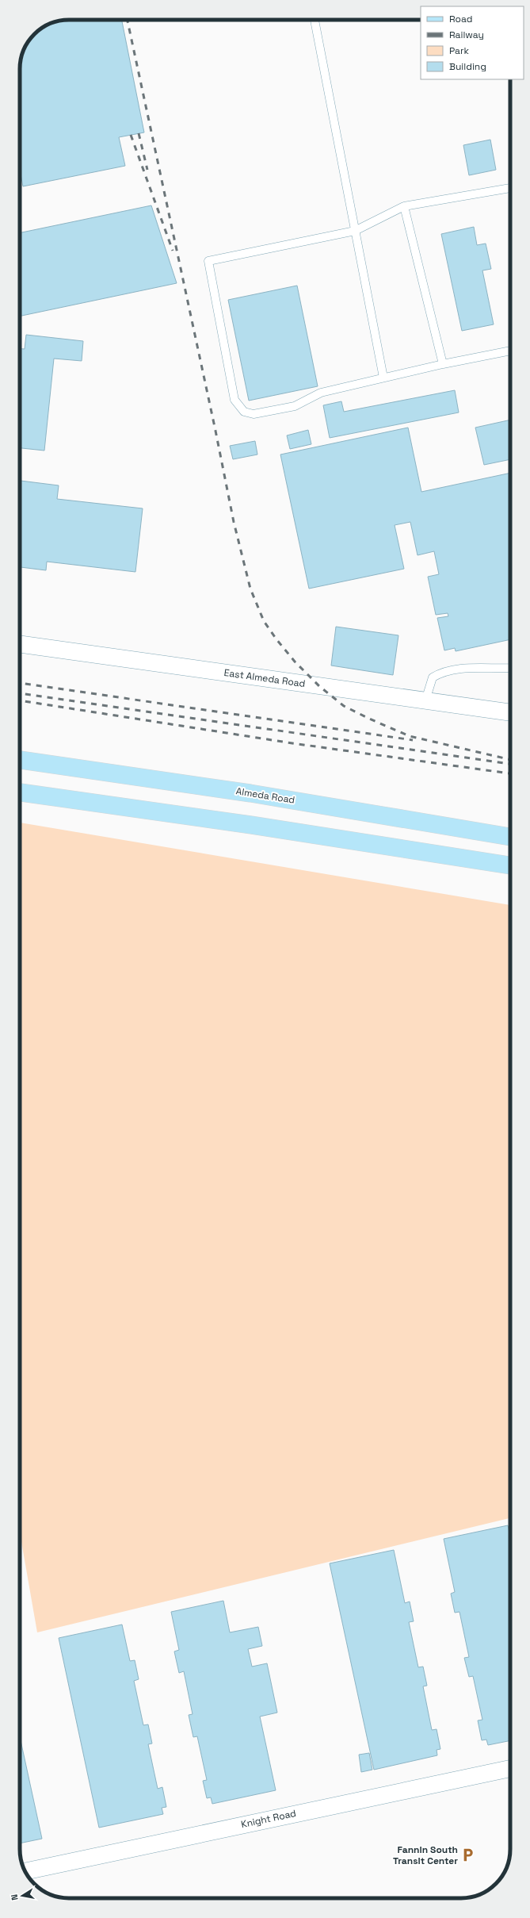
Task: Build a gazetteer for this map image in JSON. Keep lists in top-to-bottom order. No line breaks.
{"streets":{"main road":["Almeda Road"],"street":["East Almeda Road","Knight Road"]},"places":{"parking":["Fannin South Transit Center"]},"legend":["Road","Railway","Park","Building"],"north":"left"}
